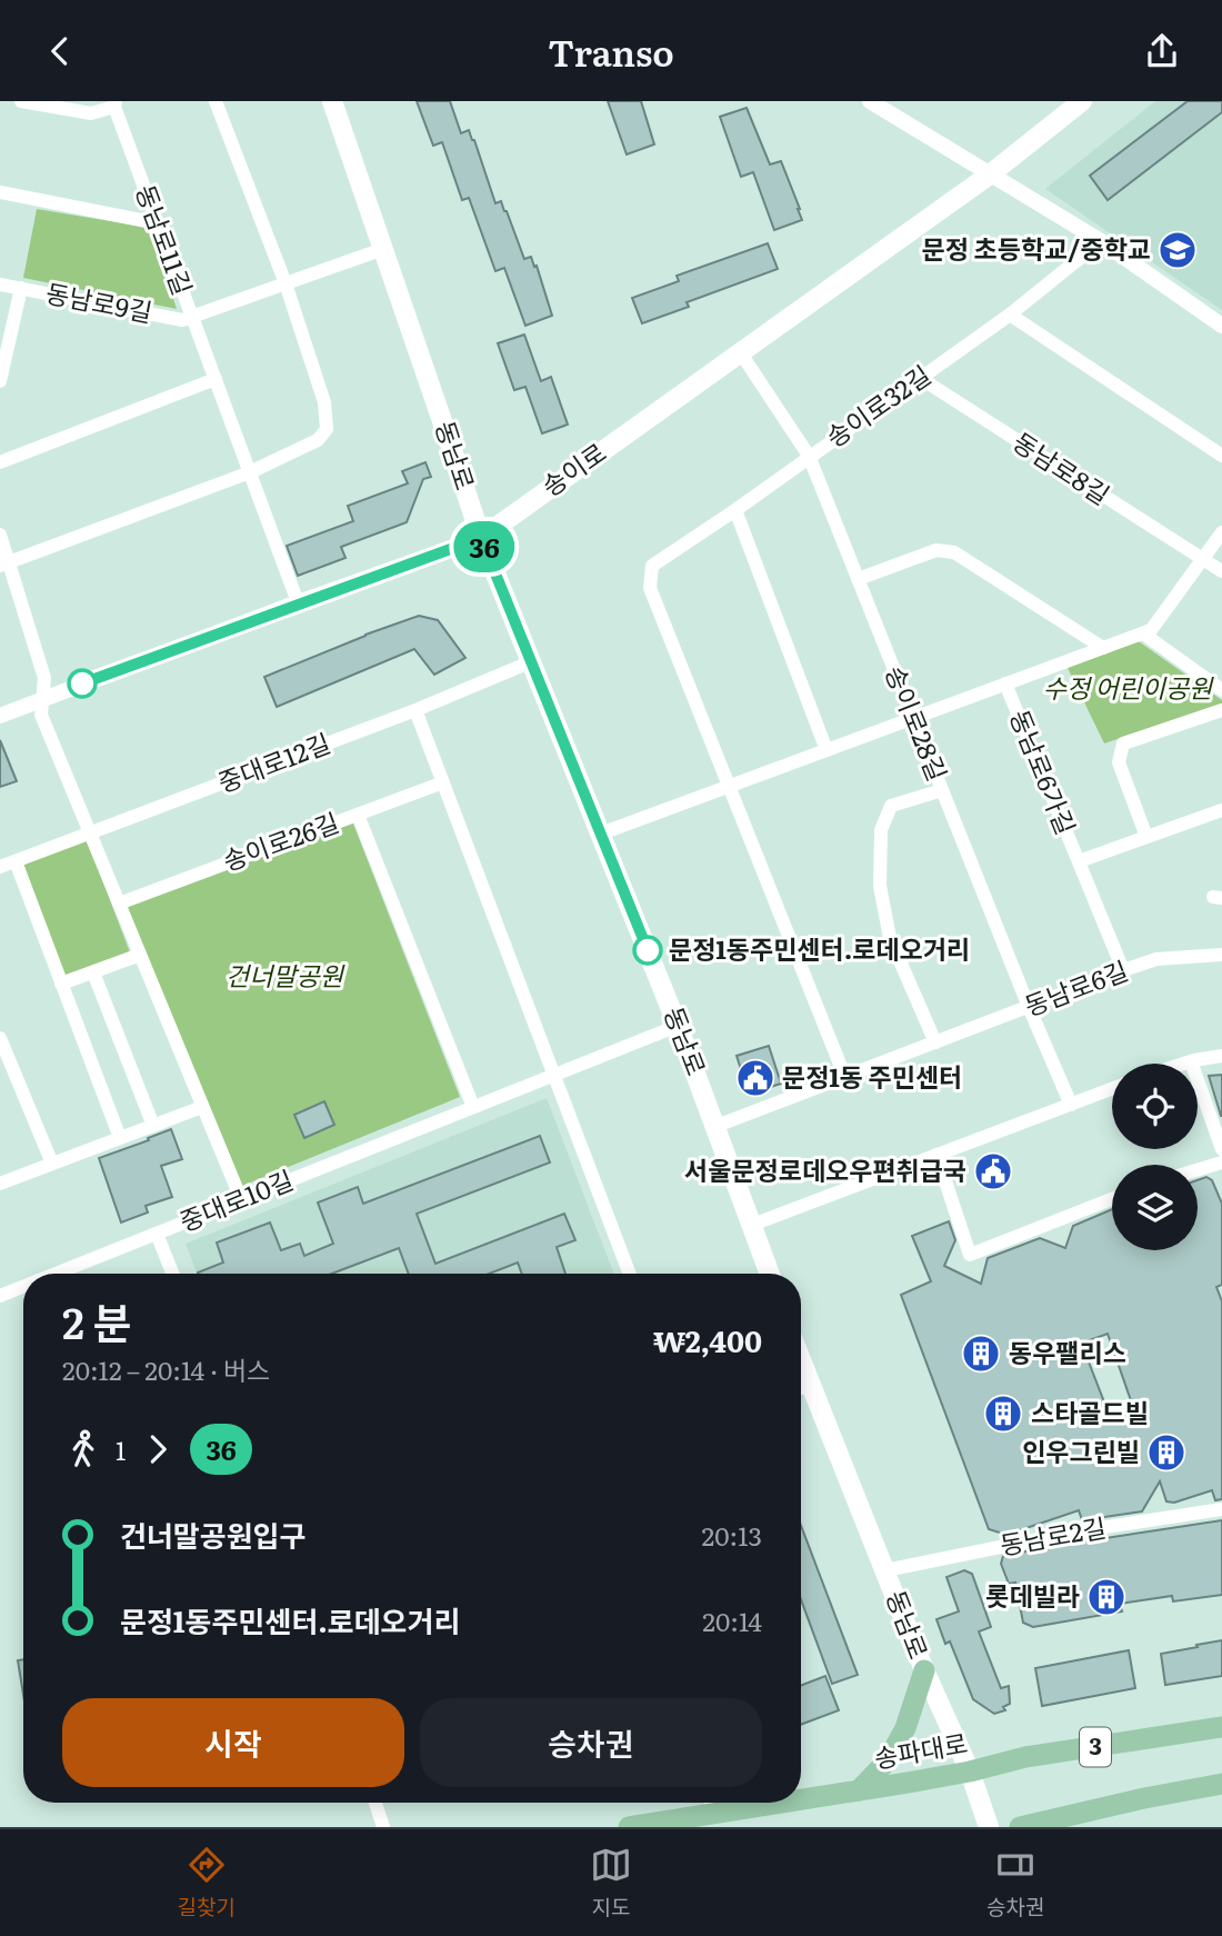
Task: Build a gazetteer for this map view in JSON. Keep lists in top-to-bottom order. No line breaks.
{"streets":{"main road":["동남로","송이로","3","송파대로"],"street":["동남로11길","동남로9길","송이로32길","동남로8길","송이로28길","중대로12길","동남로6가길","송이로26길","동남로6길","중대로10길","동남로2길"]},"crossings":[["동남로11길","동남로9길"],["동남로11길","송이로"],["동남로9길","동남로"],["송이로32길","동남로8길"],["송이로32길","송이로28길"],["동남로","송이로"],["동남로","중대로12길"],["동남로","동남로6길"],["동남로","중대로10길"],["동남로","동남로2길"],["동남로","송파대로"],["송이로","송이로28길"],["송이로28길","동남로6길"],["동남로6가길","동남로6길"]],"parks":["수정 어린이공원","건너말공원"],"places":{"school or university":["문정 초등학교/중학교"],"other":["문정1동주민센터.로데오거리"],"public building":["문정1동 주민센터","서울문정로데오우편취급국"],"building":["동우팰리스","스타골드빌","인우그린빌","롯데빌라"]},"lines":["bus line 36"],"page":{"header":"Transo","on_map":"36","heading":["2 분","20:12 – 20:14 · 버스","₩2,400"],"legs":["1","36"],"list":[{"name":"건너말공원입구","value":"20:13"},{"name":"문정1동주민센터.로데오거리","value":"20:14"}],"buttons":["시작","승차권"],"tabs":["길찾기","지도","승차권"]}}
